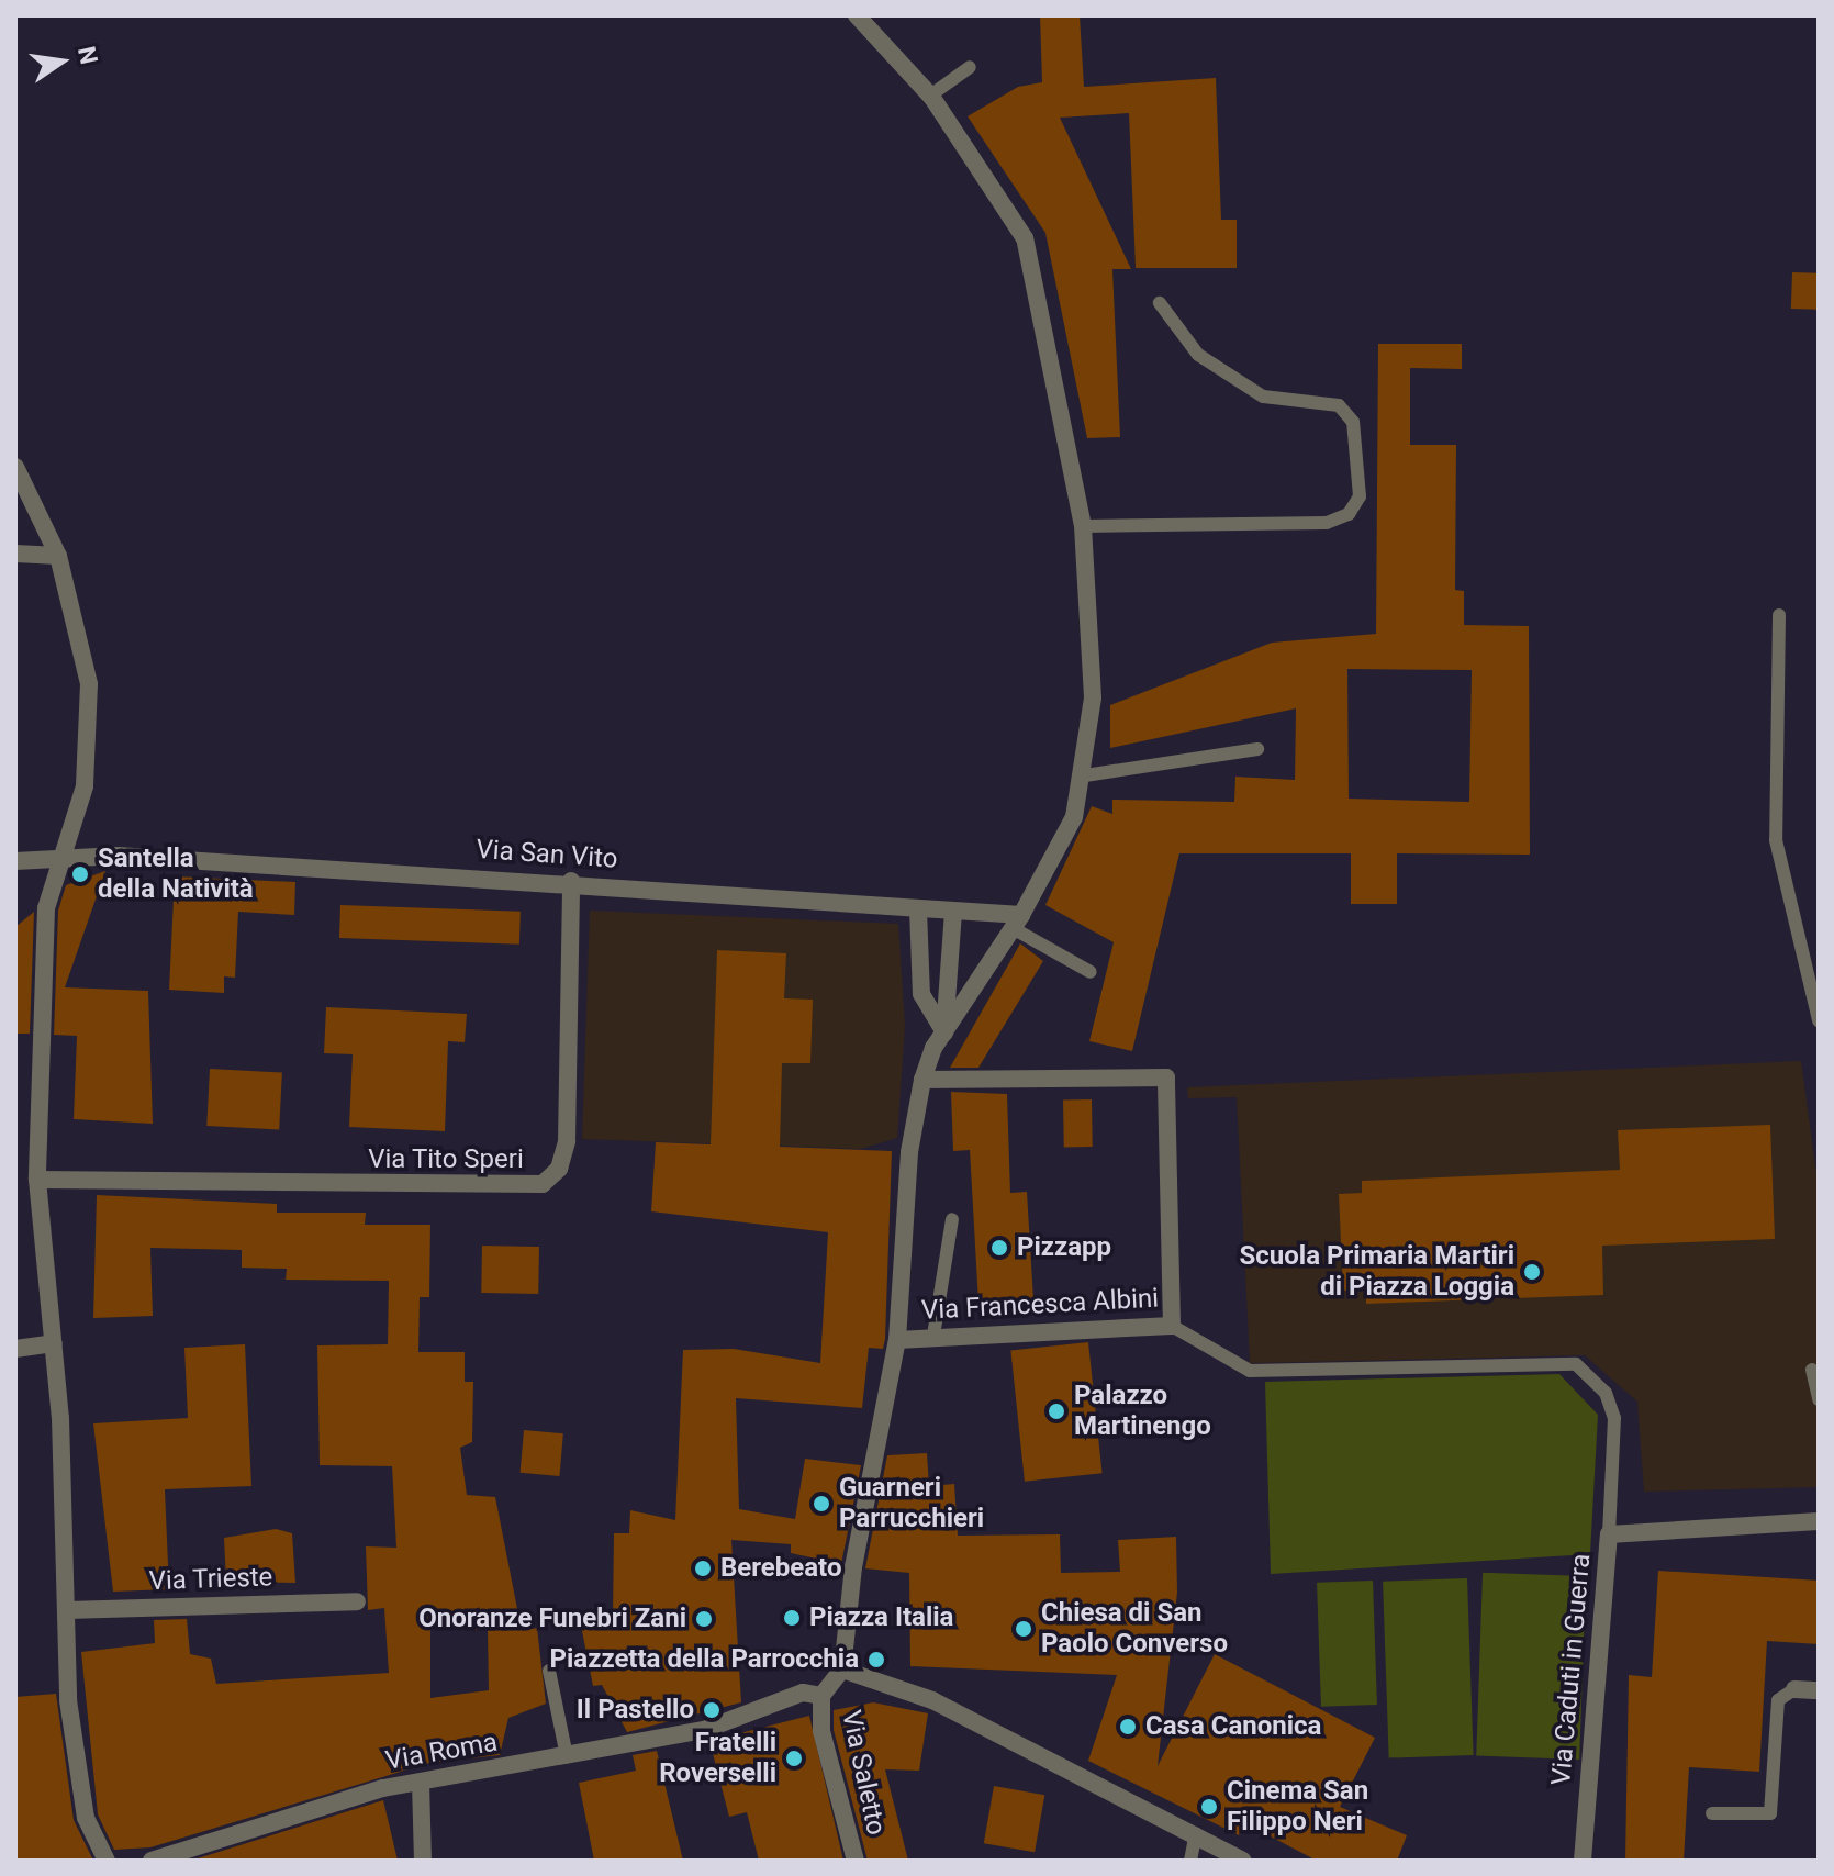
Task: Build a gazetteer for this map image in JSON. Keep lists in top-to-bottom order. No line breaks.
{"streets":{"street":["Via San Vito","Via Tito Speri","Via Francesca Albini","Via Trieste","Via Caduti in Guerra","Via Roma","Via Saletto"]},"crossings":[["Via San Vito","Via Tito Speri"],["Via Roma","Via Saletto"]],"places":["Santella della Natività","Pizzapp","Scuola Primaria Martiri di Piazza Loggia","Palazzo Martinengo","Guarneri Parrucchieri","Berebeato","Piazza Italia","Onoranze Funebri Zani","Chiesa di San Paolo Converso","Piazzetta della Parrocchia","Il Pastello","Casa Canonica","Fratelli Roverselli","Cinema San Filippo Neri"],"north":"right"}
